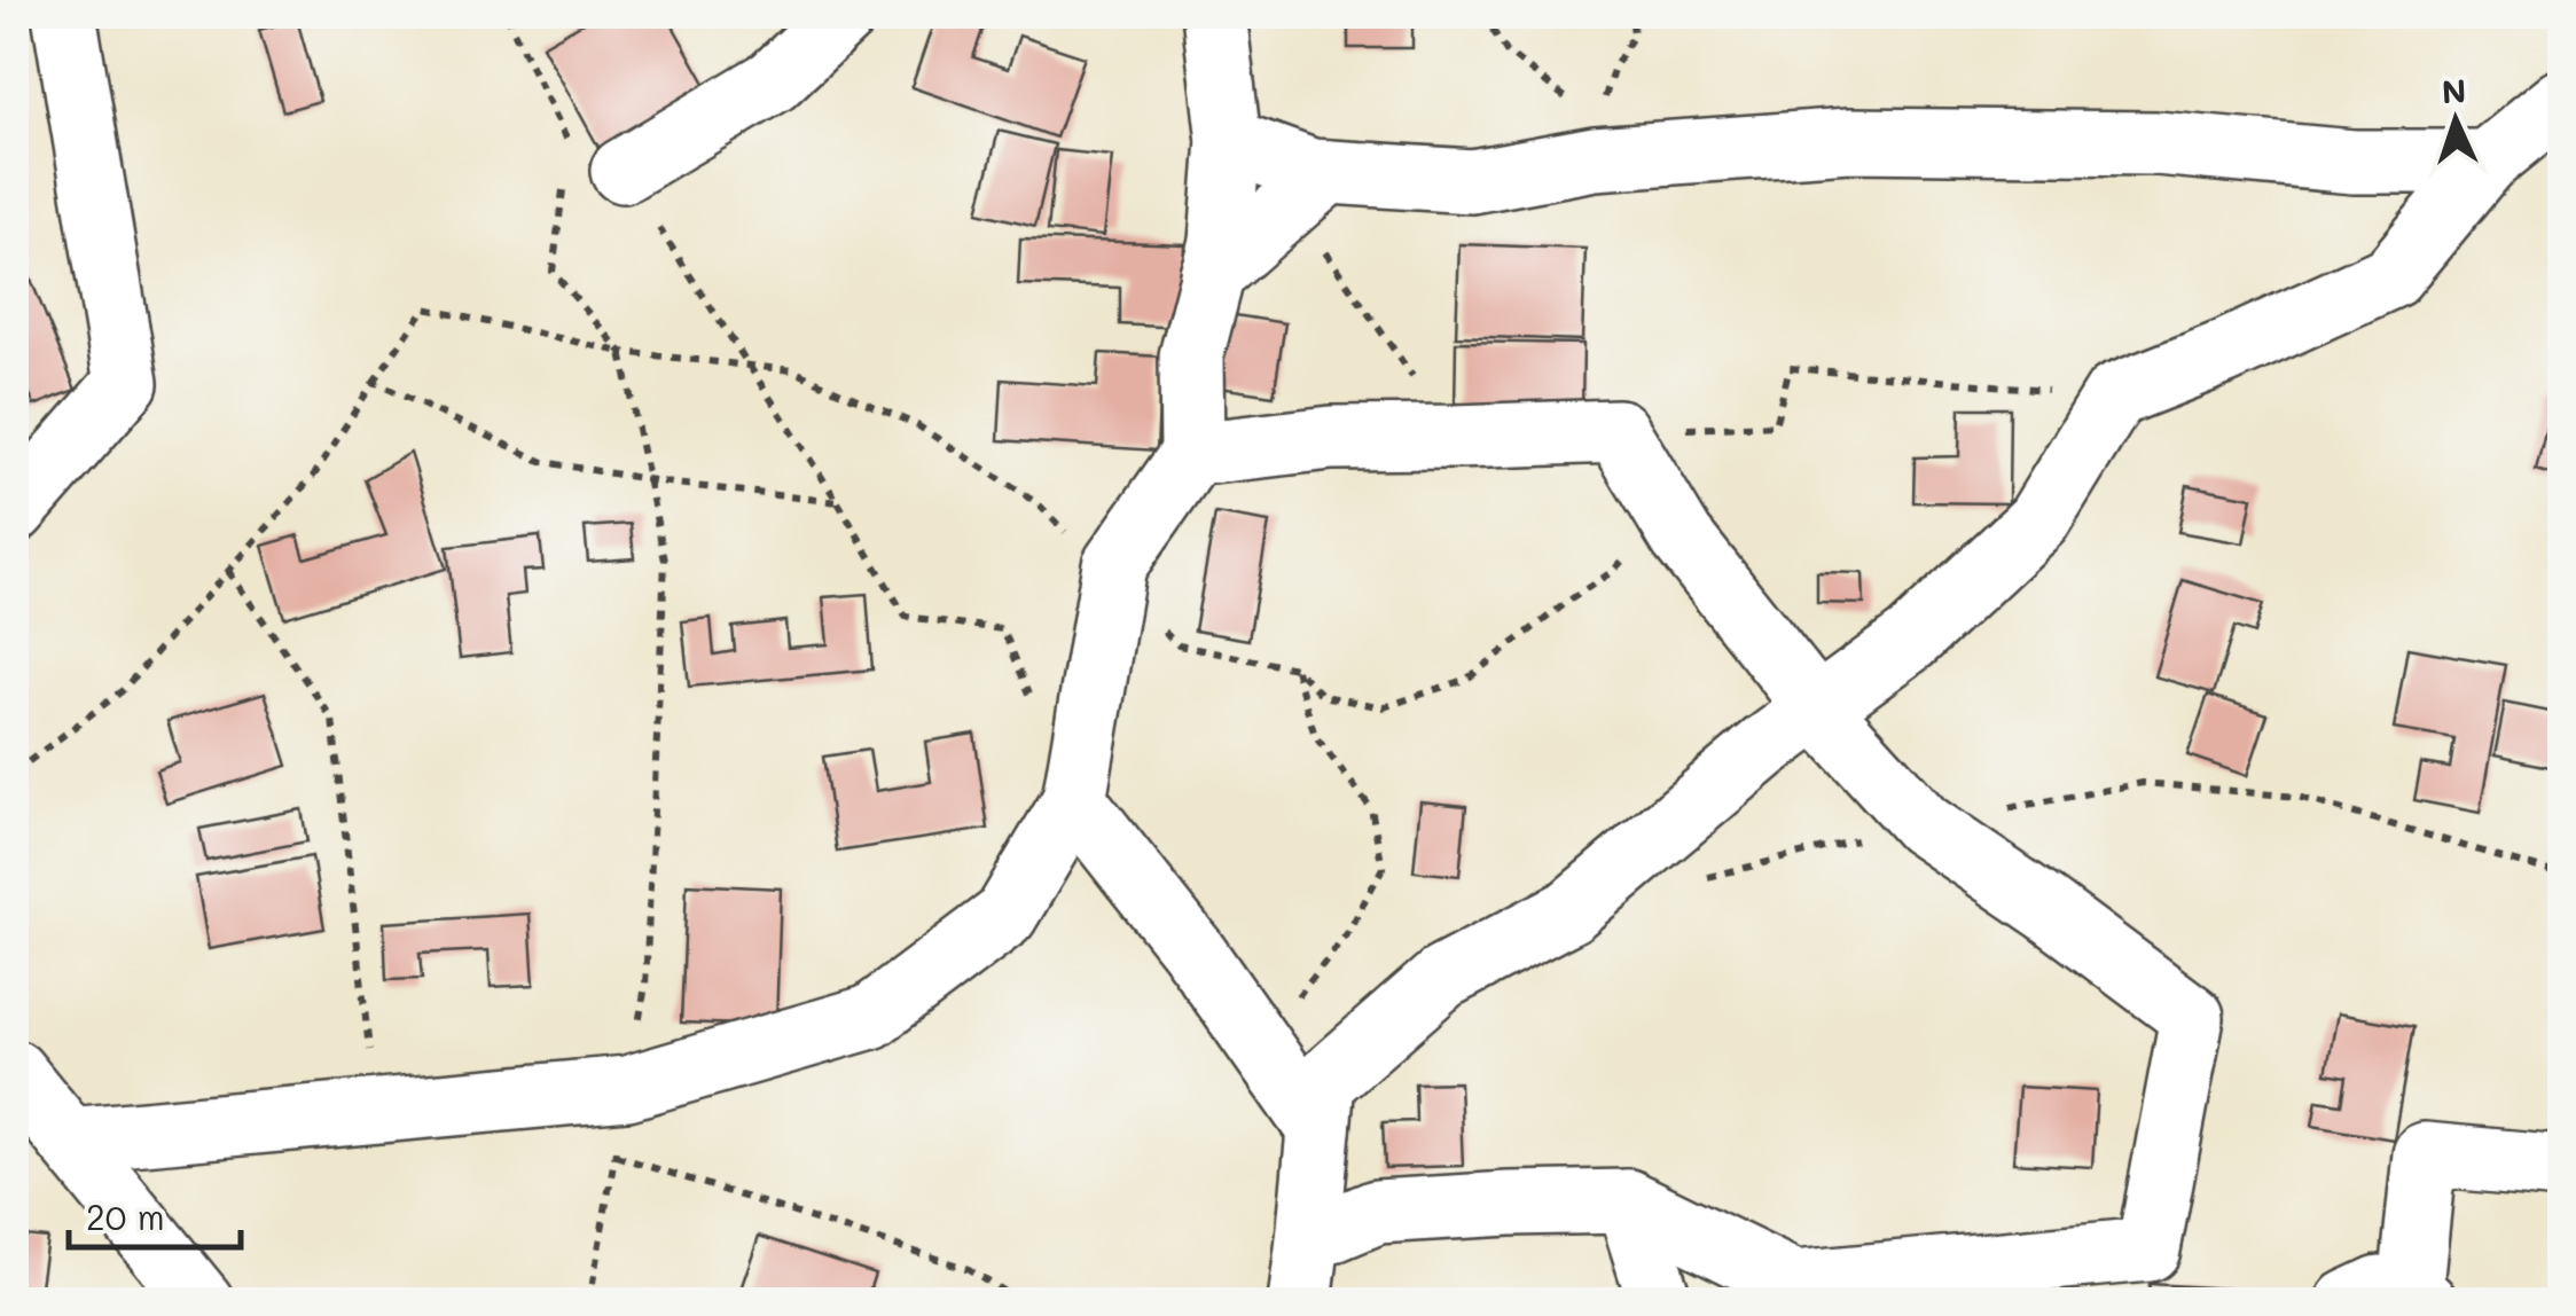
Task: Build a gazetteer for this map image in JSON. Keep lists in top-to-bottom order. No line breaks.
{"scale_bar":"20 m","north":"top"}
